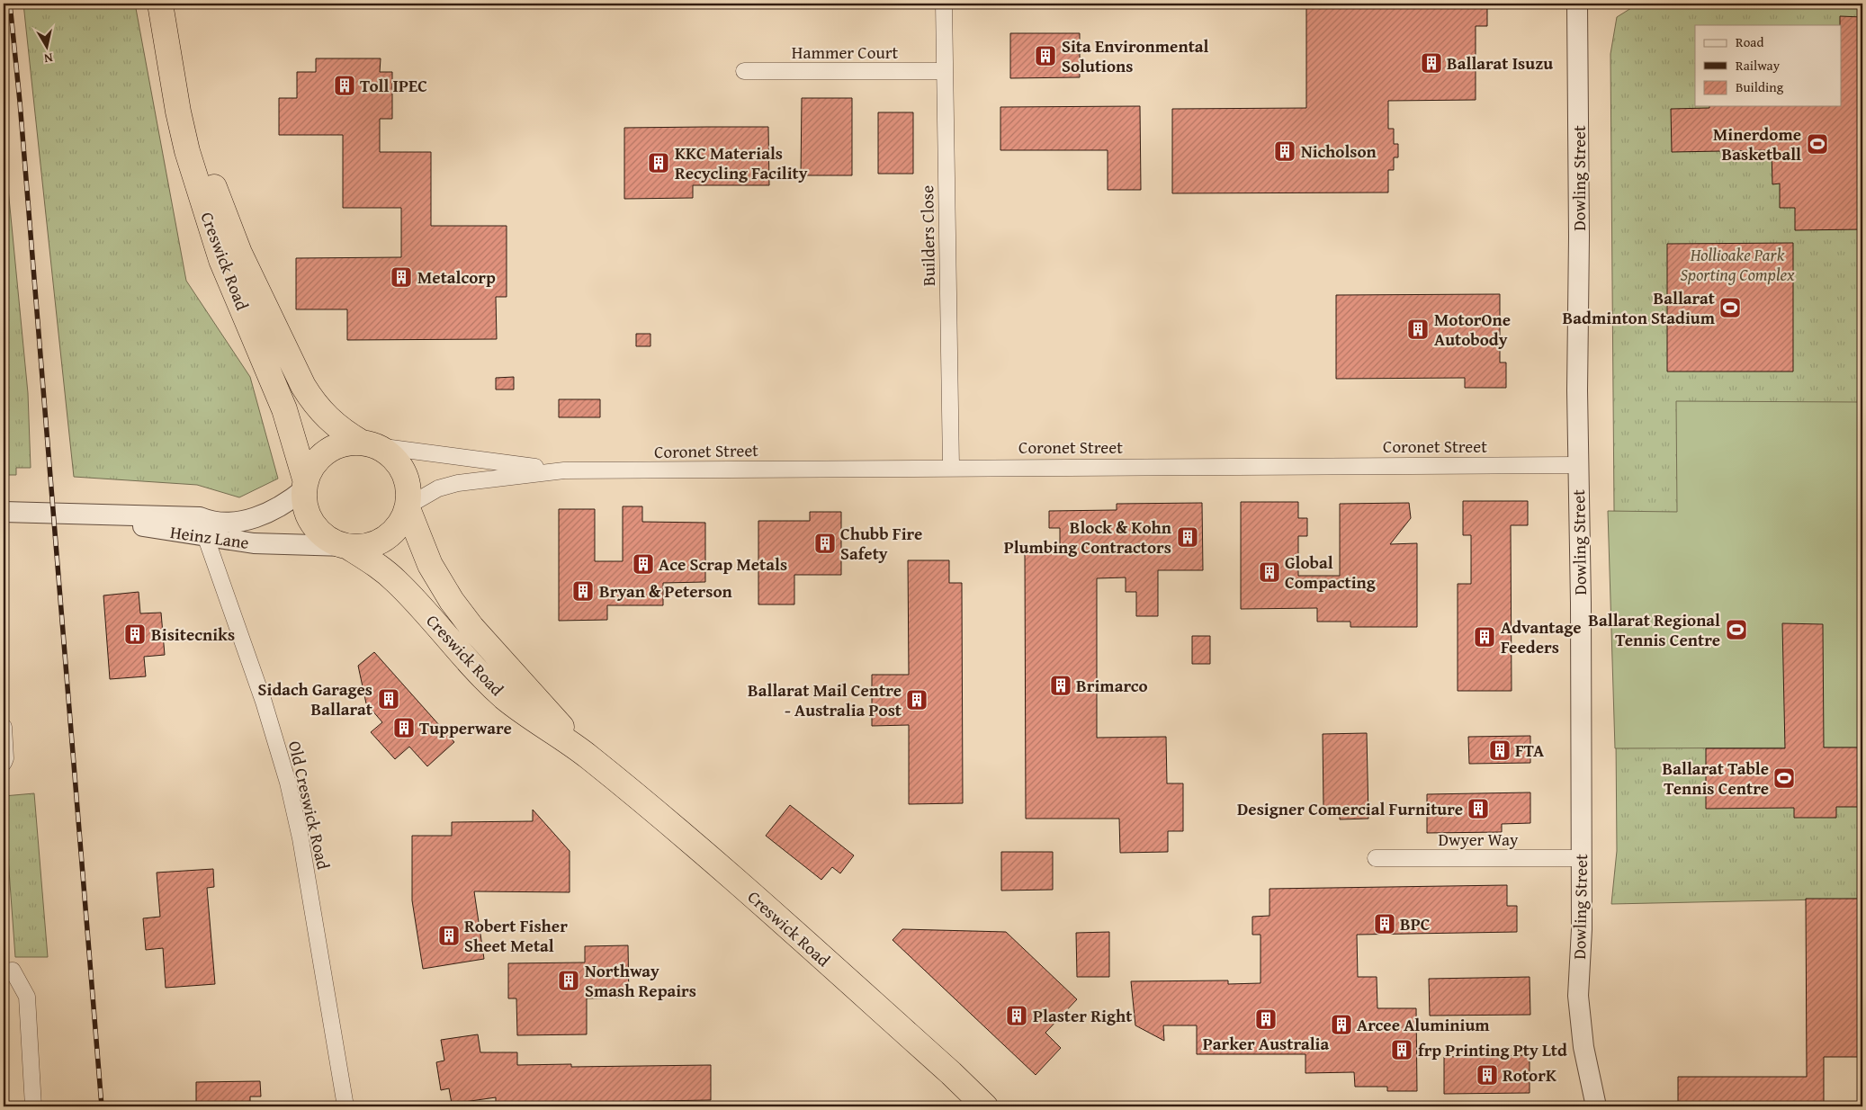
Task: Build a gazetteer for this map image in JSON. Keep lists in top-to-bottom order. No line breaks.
{"streets":{"highway":["Creswick Road"],"street":["Hammer Court","Dowling Street","Builders Close","Coronet Street","Heinz Lane","Old Creswick Road","Dwyer Way"]},"crossings":[["Hammer Court","Builders Close"],["Dowling Street","Coronet Street"],["Dowling Street","Dwyer Way"],["Builders Close","Coronet Street"],["Creswick Road","Coronet Street"],["Creswick Road","Heinz Lane"],["Coronet Street","Heinz Lane"],["Heinz Lane","Old Creswick Road"]],"parks":["Hollioake Park Sporting Complex"],"places":{"building":["Sita Environmental Solutions","Ballarat Isuzu","Toll IPEC","Nicholson","KKC Materials Recycling Facility","Metalcorp","MotorOne Autobody","Block & Kohn Plumbing Contractors","Chubb Fire Safety","Ace Scrap Metals","Global Compacting","Bryan & Peterson","Bisitecniks","Advantage Feeders","Brimarco","Sidach Garages Ballarat","Ballarat Mail Centre - Australia Post","Tupperware","FTA","Designer Comercial Furniture","BPC","Robert Fisher Sheet Metal","Northway Smash Repairs","Plaster Right","Parker Australia","Arcee Aluminium","frp Printing Pty Ltd","RotorK"],"sports":["Minerdome Basketball","Ballarat Badminton Stadium","Ballarat Regional Tennis Centre","Ballarat Table Tennis Centre"]},"legend":["Road","Railway","Building"],"north":"bottom"}
